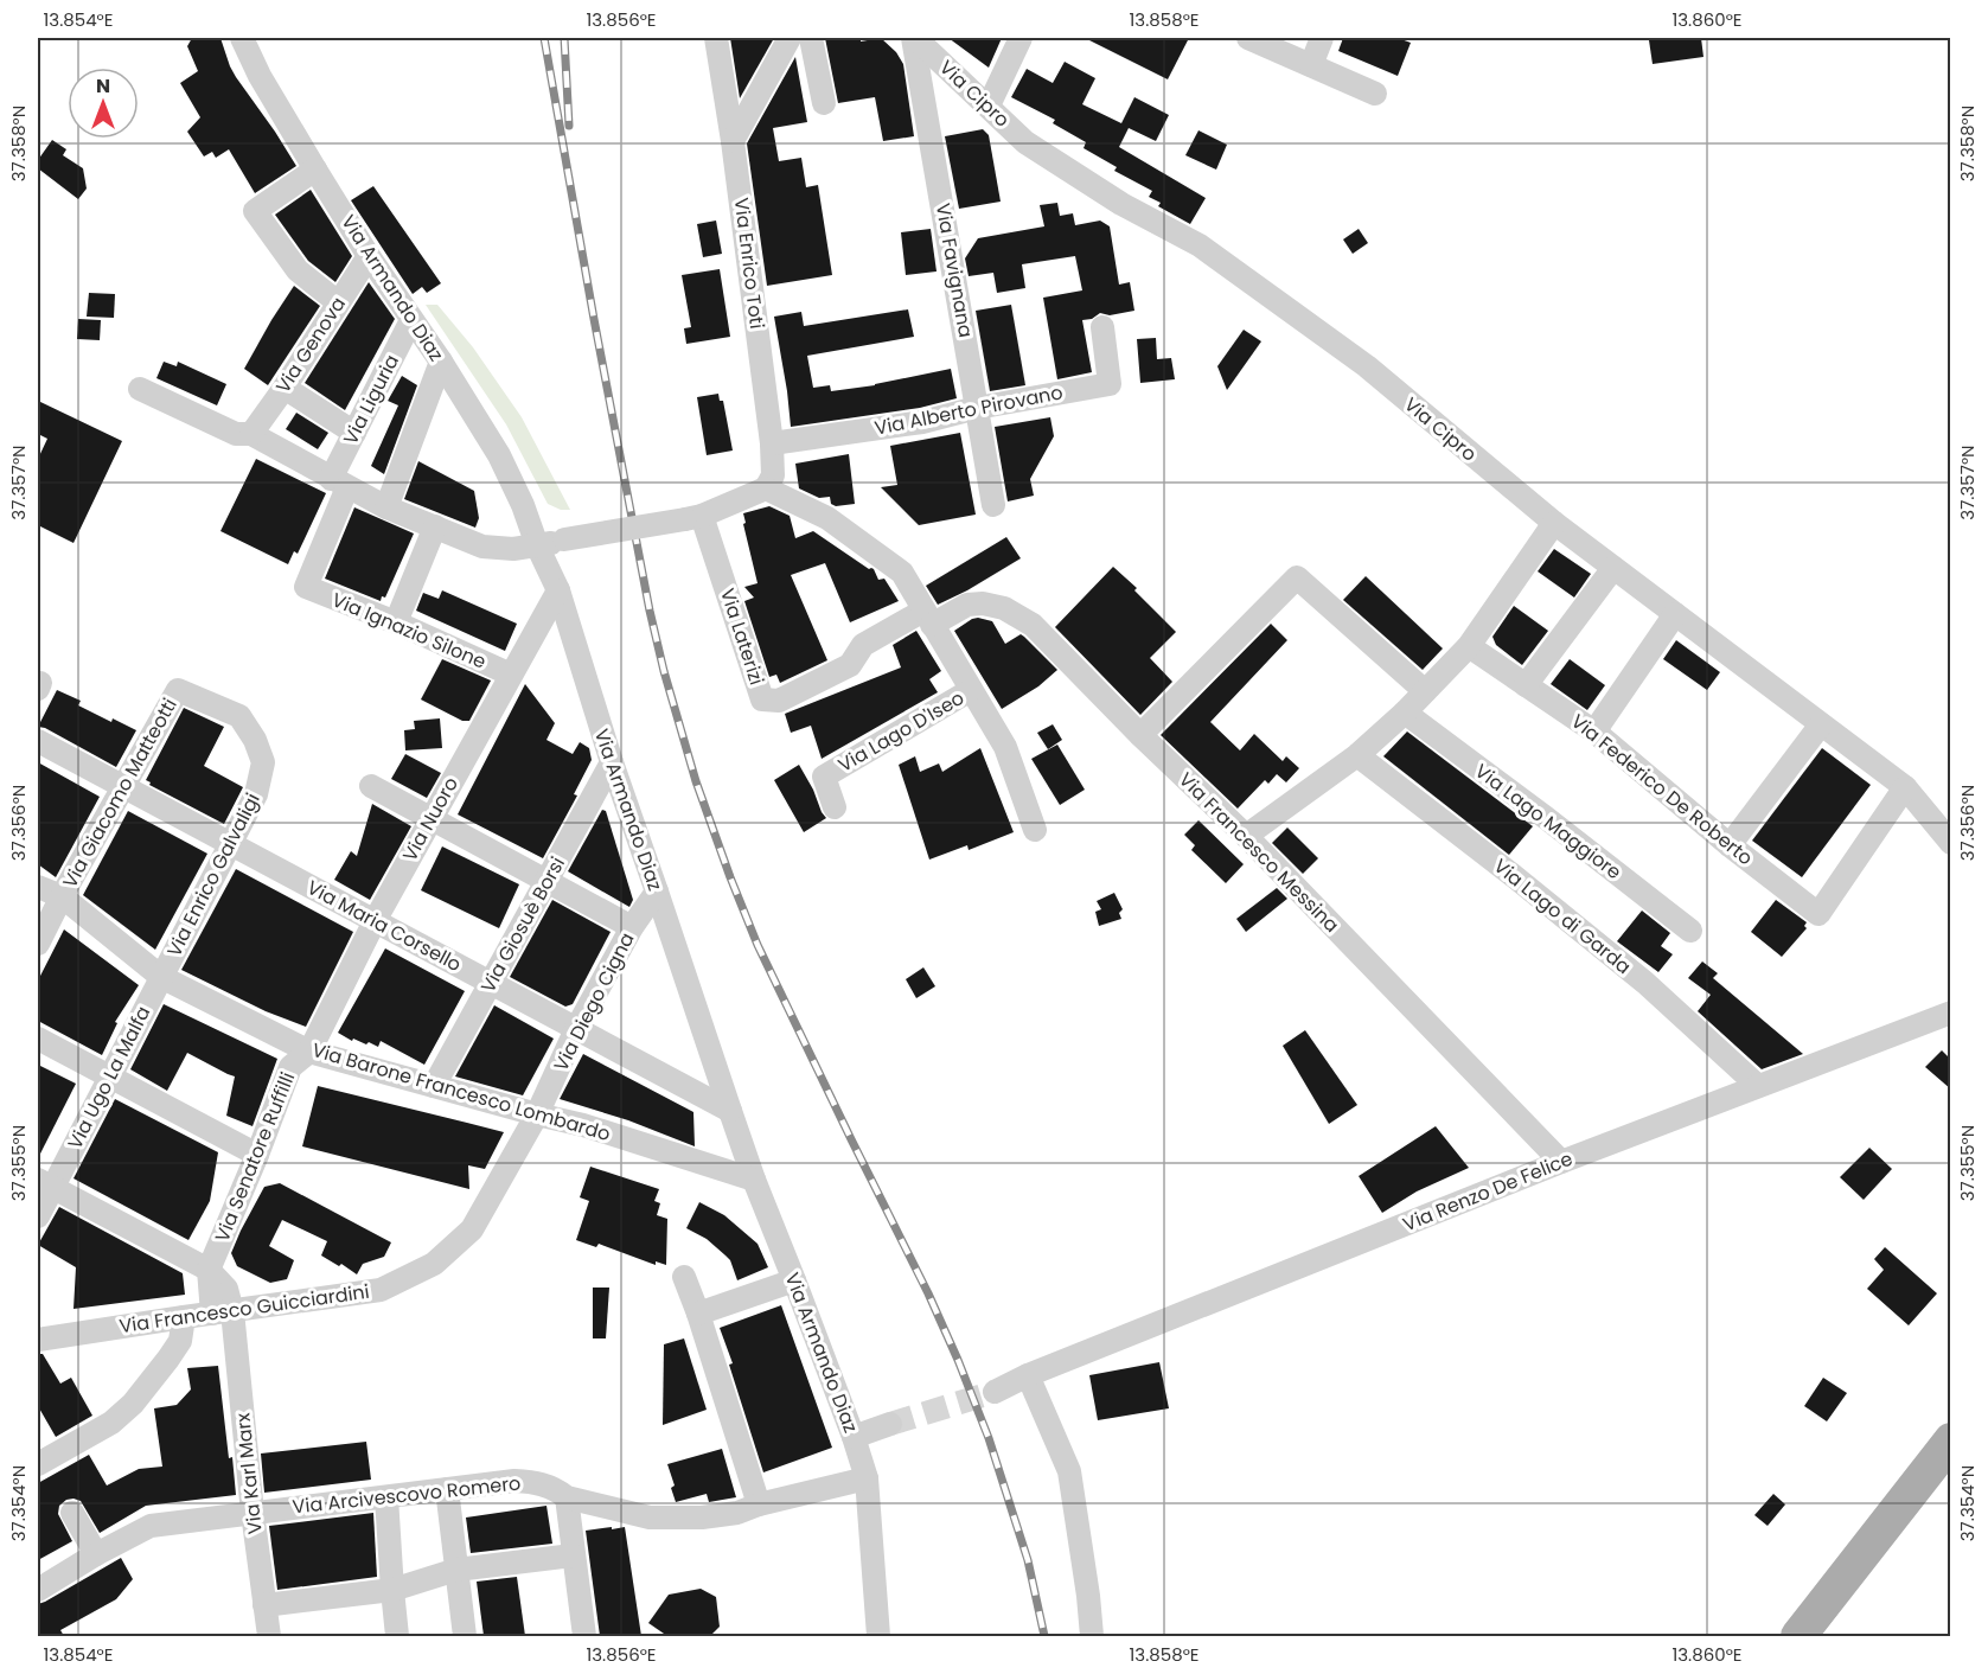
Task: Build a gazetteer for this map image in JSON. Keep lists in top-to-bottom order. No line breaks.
{"streets":{"street":["Via Cipro","Via Enrico Toti","Via Favignana","Via Armando Diaz","Via Genova","Via Liguria","Via Alberto Pirovano","Via Ignazio Silone","Via Laterizi","Via Lago D'Iseo","Via Federico De Roberto","Via Giacomo Matteotti","Via Nuoro","Via Lago Maggiore","Via Francesco Messina","Via Enrico Galvaligi","Via Lago di Garda","Via Giosuè Borsi","Via Maria Corsello","Via Diego Cigna","Via Ugo La Malfa","Via Barone Francesco Lombardo","Via Senatore Ruffilli","Via Renzo De Felice","Via Francesco Guicciardini","Via Karl Marx","Via Arcivescovo Romero"]},"crossings":[["Via Cipro","Via Favignana"],["Via Cipro","Via Federico De Roberto"],["Via Enrico Toti","Via Alberto Pirovano"],["Via Favignana","Via Alberto Pirovano"],["Via Armando Diaz","Via Genova"],["Via Armando Diaz","Via Liguria"],["Via Armando Diaz","Via Nuoro"],["Via Armando Diaz","Via Giosuè Borsi"],["Via Armando Diaz","Via Maria Corsello"],["Via Armando Diaz","Via Diego Cigna"],["Via Armando Diaz","Via Barone Francesco Lombardo"],["Via Armando Diaz","Via Arcivescovo Romero"],["Via Liguria","Via Ignazio Silone"],["Via Ignazio Silone","Via Nuoro"],["Via Laterizi","Via Francesco Messina"],["Via Giacomo Matteotti","Via Enrico Galvaligi"],["Via Giacomo Matteotti","Via Maria Corsello"],["Via Giacomo Matteotti","Via Barone Francesco Lombardo"],["Via Nuoro","Via Maria Corsello"],["Via Nuoro","Via Barone Francesco Lombardo"],["Via Nuoro","Via Senatore Ruffilli"],["Via Francesco Messina","Via Renzo De Felice"],["Via Enrico Galvaligi","Via Maria Corsello"],["Via Enrico Galvaligi","Via Ugo La Malfa"],["Via Enrico Galvaligi","Via Barone Francesco Lombardo"],["Via Lago di Garda","Via Renzo De Felice"],["Via Giosuè Borsi","Via Maria Corsello"],["Via Giosuè Borsi","Via Barone Francesco Lombardo"],["Via Maria Corsello","Via Diego Cigna"],["Via Diego Cigna","Via Barone Francesco Lombardo"],["Via Diego Cigna","Via Francesco Guicciardini"],["Via Ugo La Malfa","Via Barone Francesco Lombardo"],["Via Barone Francesco Lombardo","Via Senatore Ruffilli"],["Via Barone Francesco Lombardo","Via Francesco Guicciardini"],["Via Senatore Ruffilli","Via Karl Marx"],["Via Francesco Guicciardini","Via Karl Marx"],["Via Karl Marx","Via Arcivescovo Romero"]],"north":"top","coordinates":["13.854°E","13.856°E","13.858°E","13.860°E","37.358°N","37.357°N","37.356°N","37.355°N","37.354°N"]}
